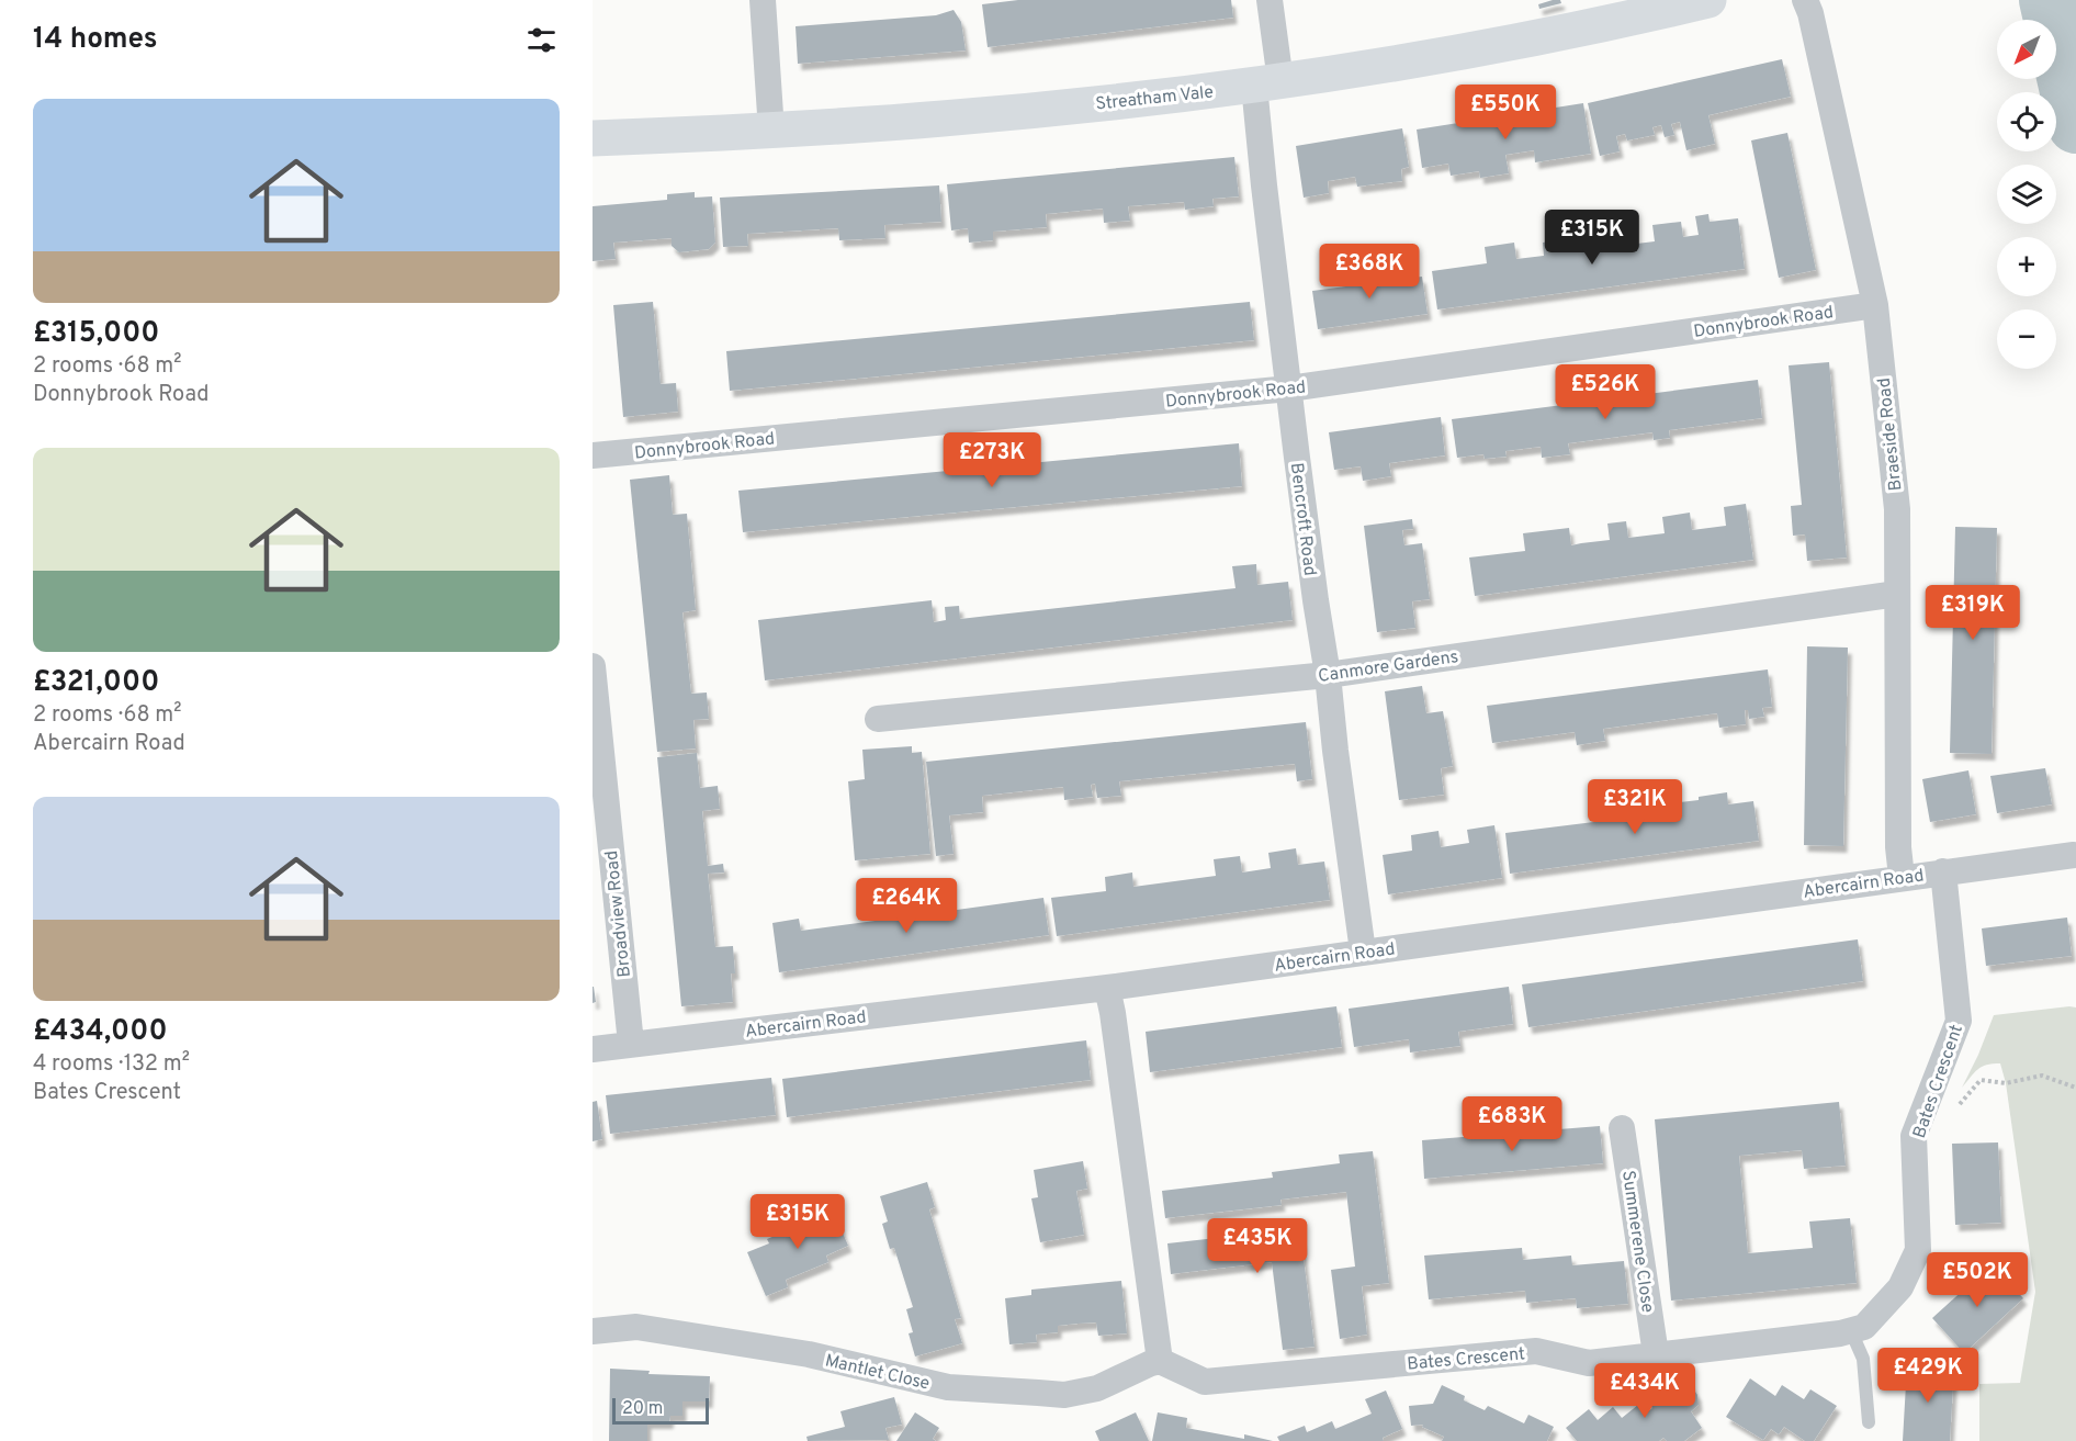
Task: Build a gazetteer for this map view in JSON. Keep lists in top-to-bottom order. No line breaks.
{"streets":{"main road":["Streatham Vale"],"street":["Donnybrook Road","Braeside Road","Bencroft Road","Canmore Gardens","Abercairn Road","Broadview Road","Bates Crescent","Summerene Close","Mantlet Close"]},"crossings":[["Streatham Vale","Bencroft Road"],["Donnybrook Road","Braeside Road"],["Donnybrook Road","Bencroft Road"],["Braeside Road","Canmore Gardens"],["Braeside Road","Abercairn Road"],["Bencroft Road","Canmore Gardens"],["Bencroft Road","Abercairn Road"],["Abercairn Road","Broadview Road"],["Abercairn Road","Bates Crescent"],["Bates Crescent","Summerene Close"],["Bates Crescent","Mantlet Close"]],"scale_bar":"20 m","north":"bottom left","page":{"heading":"14 homes","map_buttons":["+","−"],"list":[{"name":"£315,000","note":"2 rooms · 68 m² · Donnybrook Road"},{"name":"£321,000","note":"2 rooms · 68 m² · Abercairn Road"},{"name":"£434,000","note":"4 rooms · 132 m² · Bates Crescent"}],"price":["£550K","£315K","£368K","£526K","£273K","£319K","£321K","£264K","£683K","£315K","£435K","£502K","£429K","£434K"],"scale":"20 m"}}
